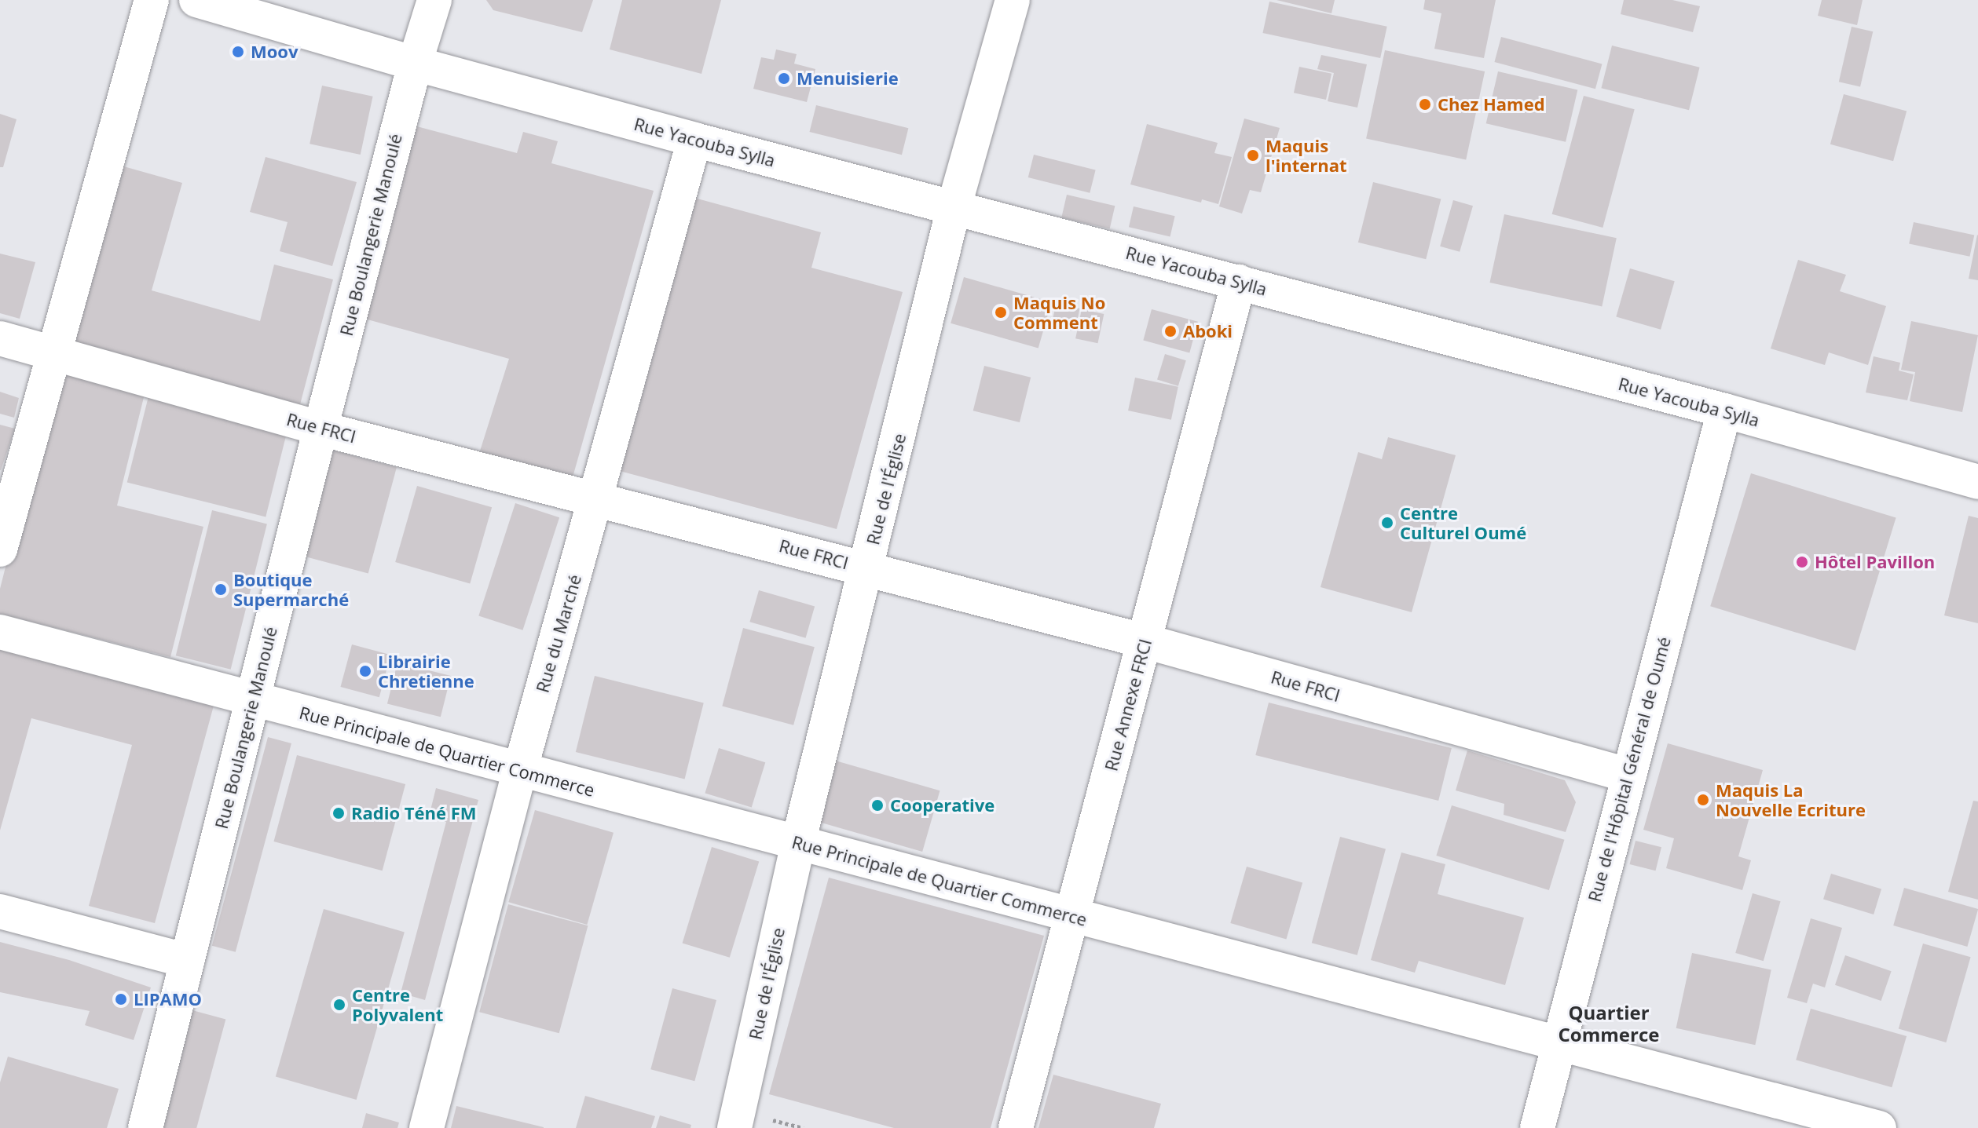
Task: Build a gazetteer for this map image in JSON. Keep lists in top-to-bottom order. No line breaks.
{"streets":{"street":["Rue Yacouba Sylla","Rue Boulangerie Manoulé","Rue FRCI","Rue de l'Église","Rue du Marché","Rue Annexe FRCI","Rue Principale de Quartier Commerce","Rue de l'Hôpital Général de Oumé"]},"crossings":[["Rue Yacouba Sylla","Rue Boulangerie Manoulé"],["Rue Yacouba Sylla","Rue de l'Église"],["Rue Yacouba Sylla","Rue du Marché"],["Rue Yacouba Sylla","Rue Annexe FRCI"],["Rue Yacouba Sylla","Rue de l'Hôpital Général de Oumé"],["Rue Boulangerie Manoulé","Rue FRCI"],["Rue Boulangerie Manoulé","Rue Principale de Quartier Commerce"],["Rue FRCI","Rue de l'Église"],["Rue FRCI","Rue du Marché"],["Rue FRCI","Rue Annexe FRCI"],["Rue FRCI","Rue de l'Hôpital Général de Oumé"],["Rue de l'Église","Rue Principale de Quartier Commerce"],["Rue du Marché","Rue Principale de Quartier Commerce"],["Rue Annexe FRCI","Rue Principale de Quartier Commerce"],["Rue Principale de Quartier Commerce","Rue de l'Hôpital Général de Oumé"]],"districts":["Quartier Commerce"],"places":["Moov","Menuisierie","Chez Hamed","Maquis l'internat","Maquis No Comment","Aboki","Centre Culturel Oumé","Hôtel Pavillon","Boutique Supermarché","Librairie Chretienne","Maquis La Nouvelle Ecriture","Cooperative","Radio Téné FM","LIPAMO","Centre Polyvalent"]}
